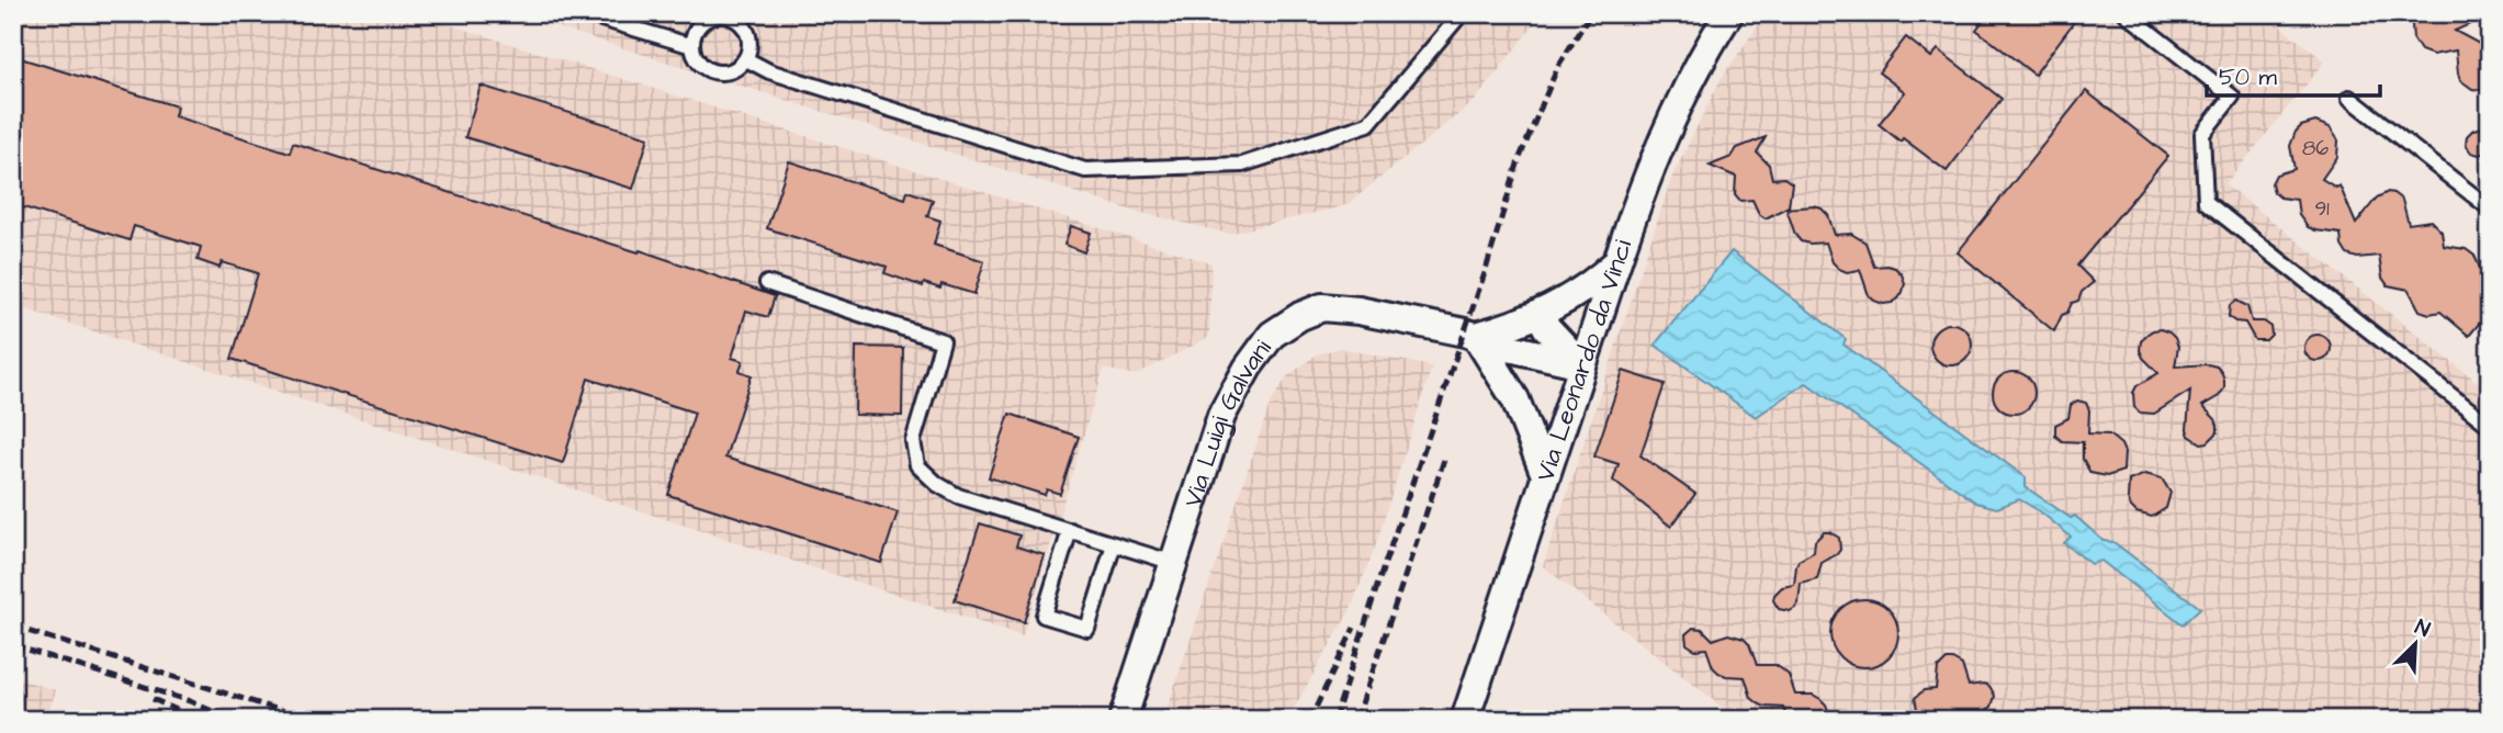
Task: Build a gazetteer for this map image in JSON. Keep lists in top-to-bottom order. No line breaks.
{"streets":{"street":["Via Leonardo da Vinci","Via Luigi Galvani"]},"crossings":[["Via Leonardo da Vinci","Via Luigi Galvani"]],"house_numbers":["86","91"],"scale_bar":"50 m","north":"top right"}
